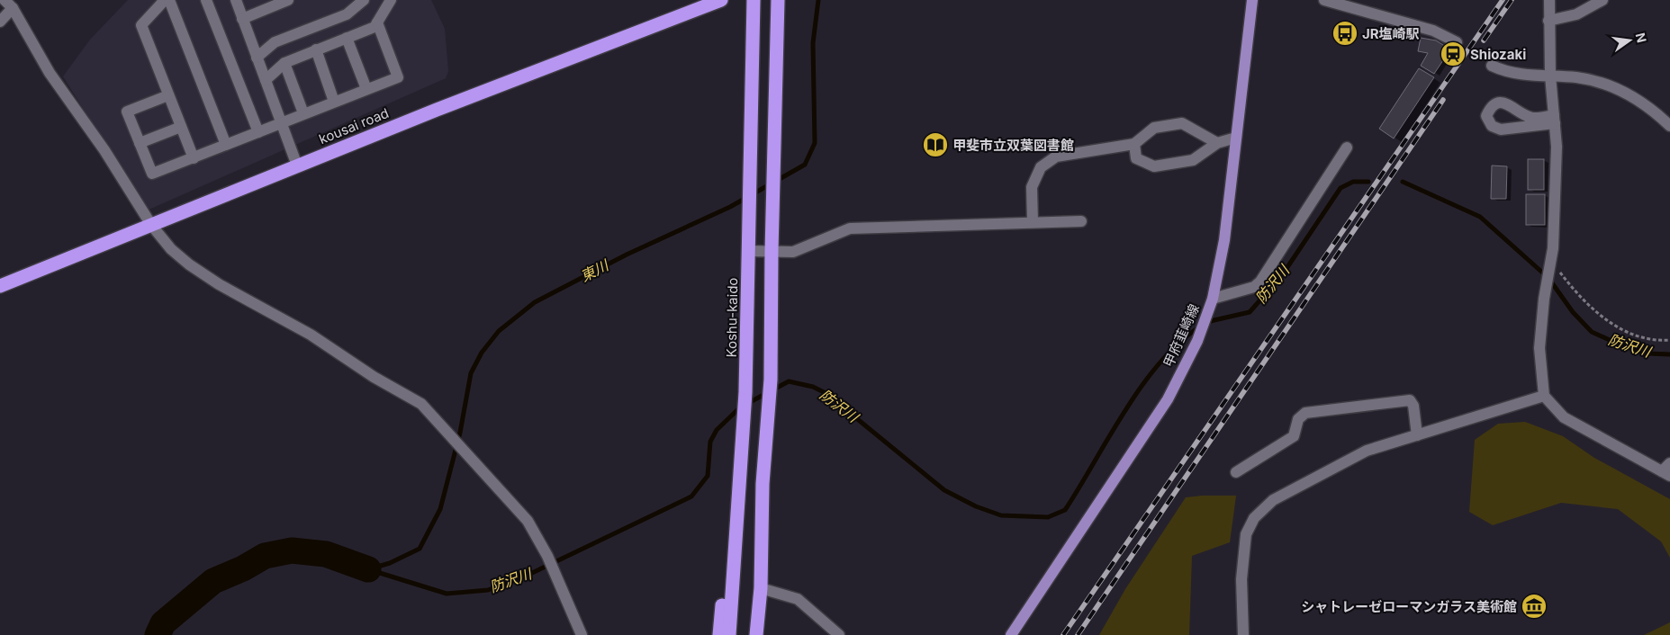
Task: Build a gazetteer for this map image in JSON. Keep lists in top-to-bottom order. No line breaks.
{"streets":{"highway":["kousai road","Koshu-kaido"],"main road":["甲府韮崎線"]},"water":["東川","防沢川"],"places":{"bus stop":["JR塩崎駅"],"station":["Shiozaki"],"library":["甲斐市立双葉図書館"],"museum":["シャトレーゼローマンガラス美術館"]},"north":"right"}
